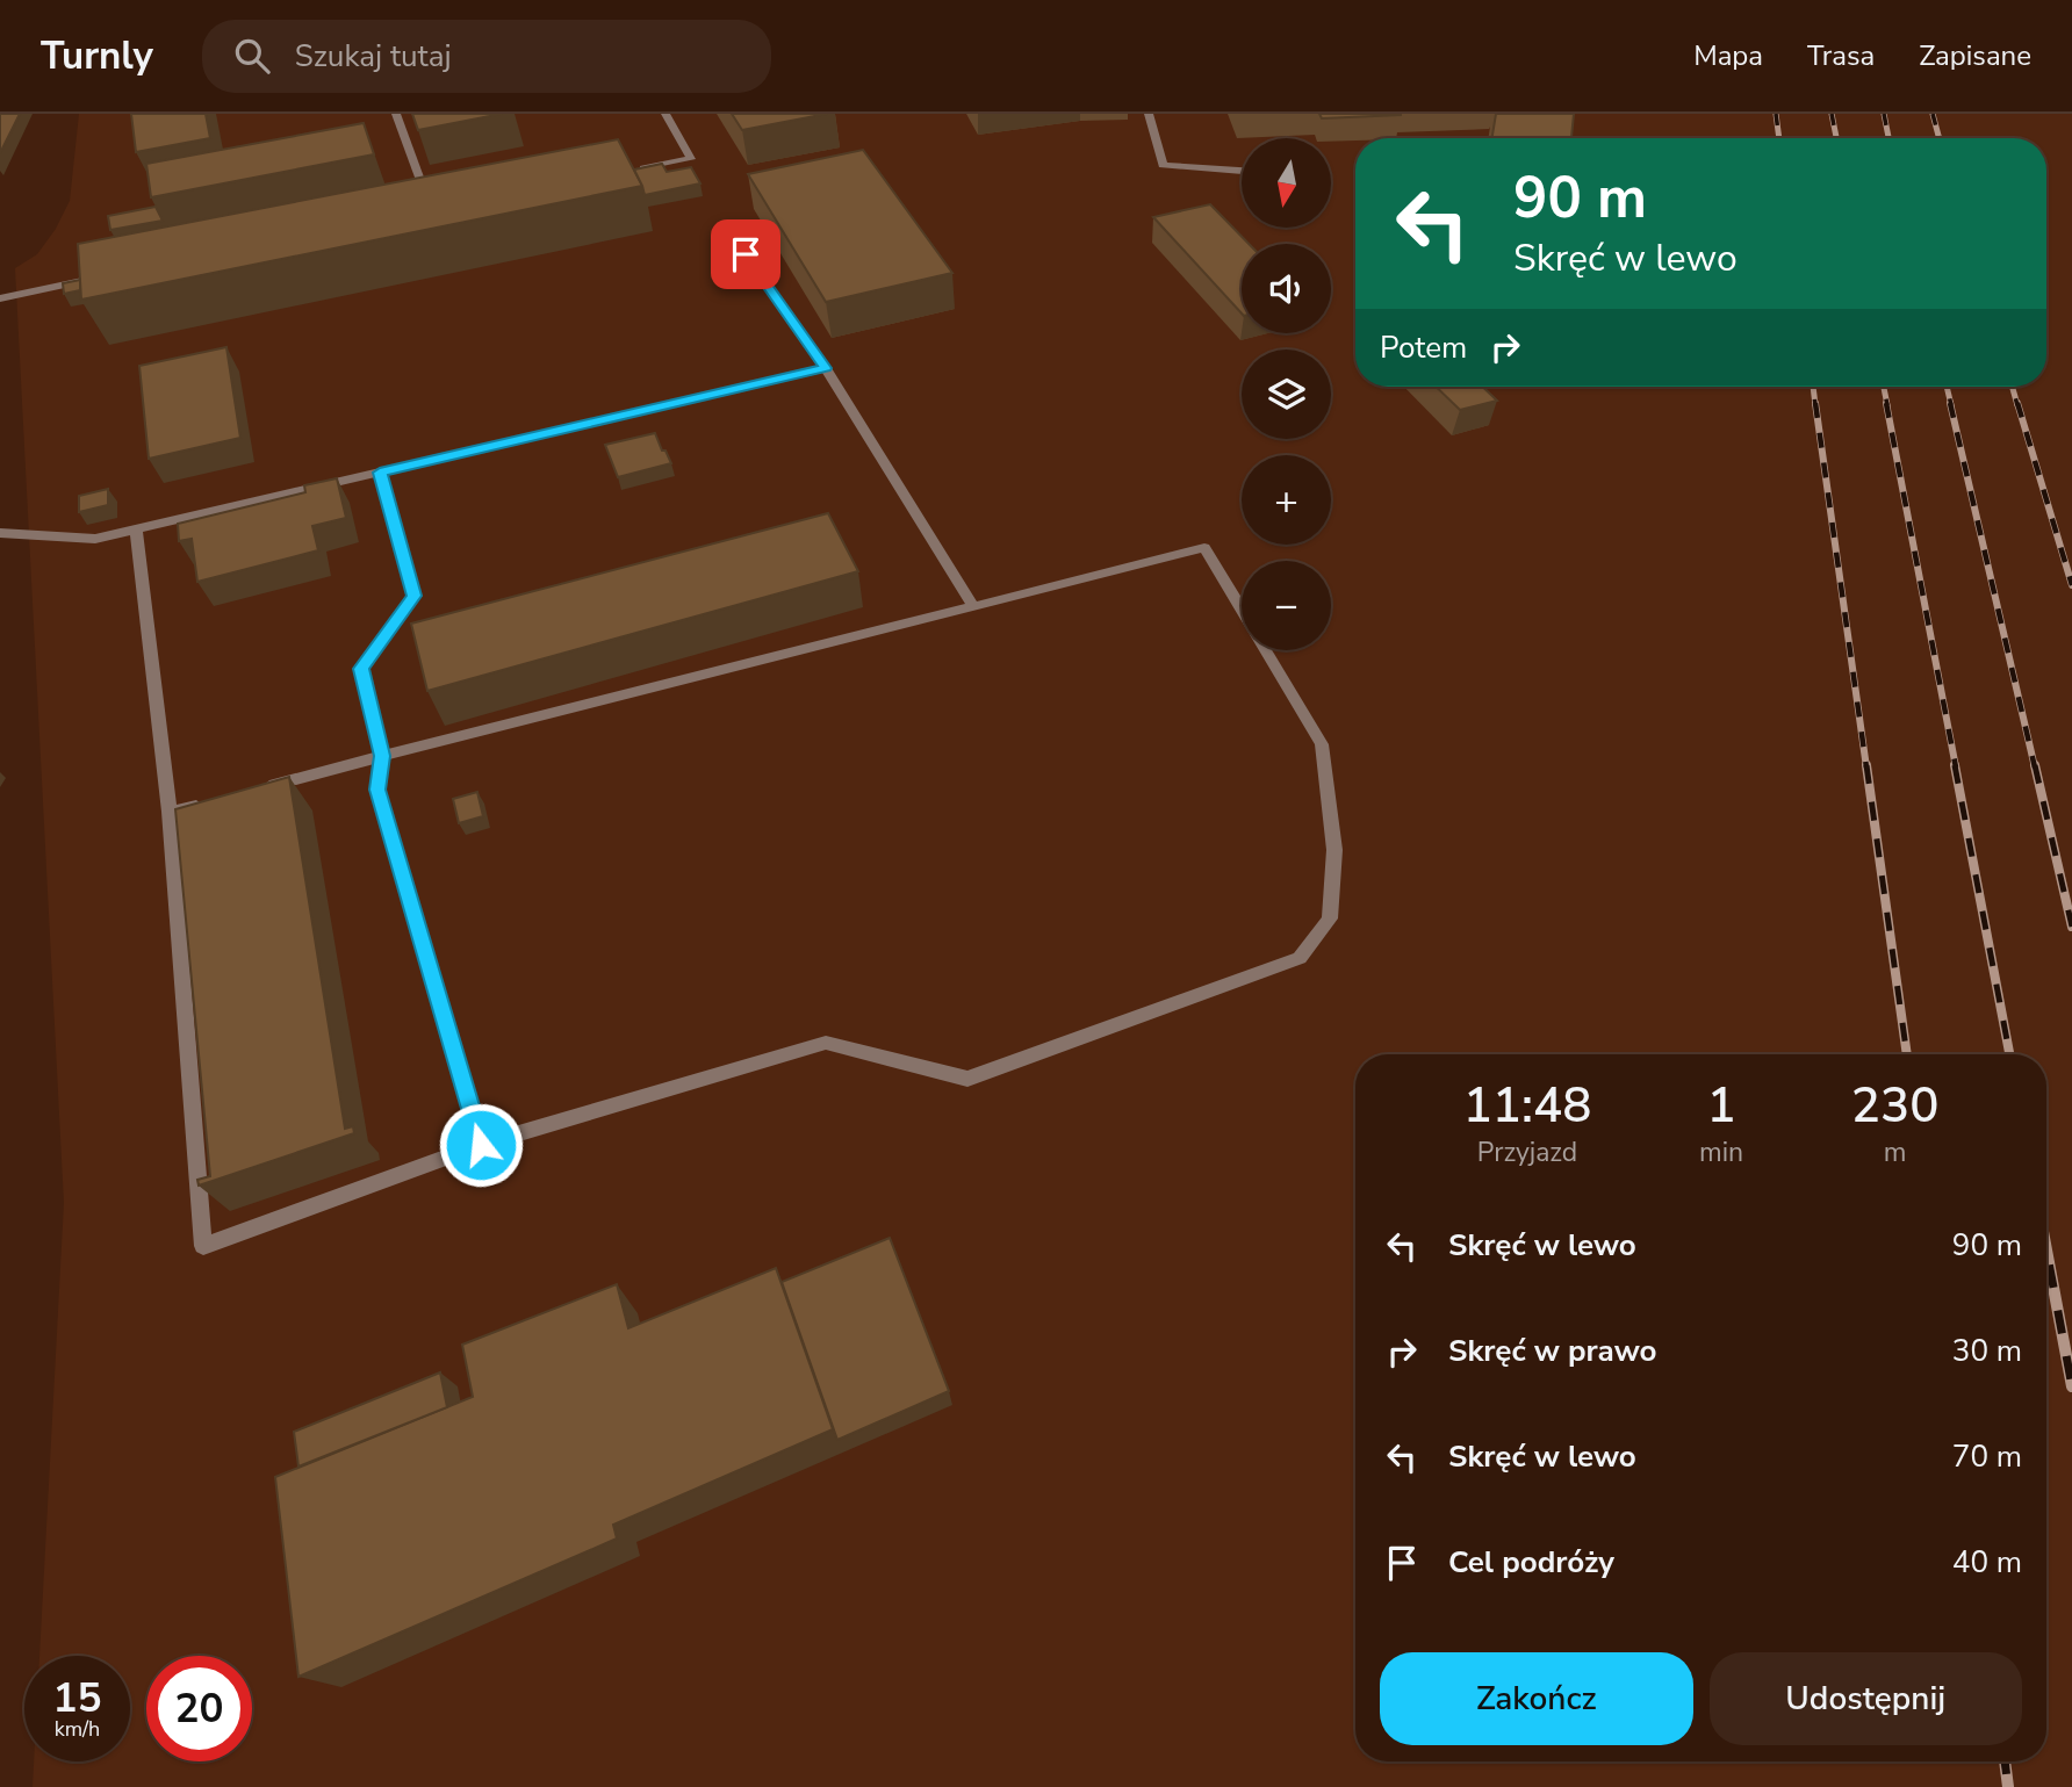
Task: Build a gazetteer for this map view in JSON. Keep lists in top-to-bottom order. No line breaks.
{"north":"bottom","page":{"header":"Turnly","search":"Szukaj tutaj","nav":["Mapa","Trasa","Zapisane"],"map_buttons":["+","−"],"turn":["90 m","Skręć w lewo"],"then":"Potem","eta":["11:48","Przyjazd","1","min","230","m"],"list":[{"name":"Skręć w lewo","value":"90 m"},{"name":"Skręć w prawo","value":"30 m"},{"name":"Skręć w lewo","value":"70 m"},{"name":"Cel podróży","value":"40 m"}],"buttons":["Zakończ","Udostępnij"],"speed":"15 km/h","limit":"20"}}
